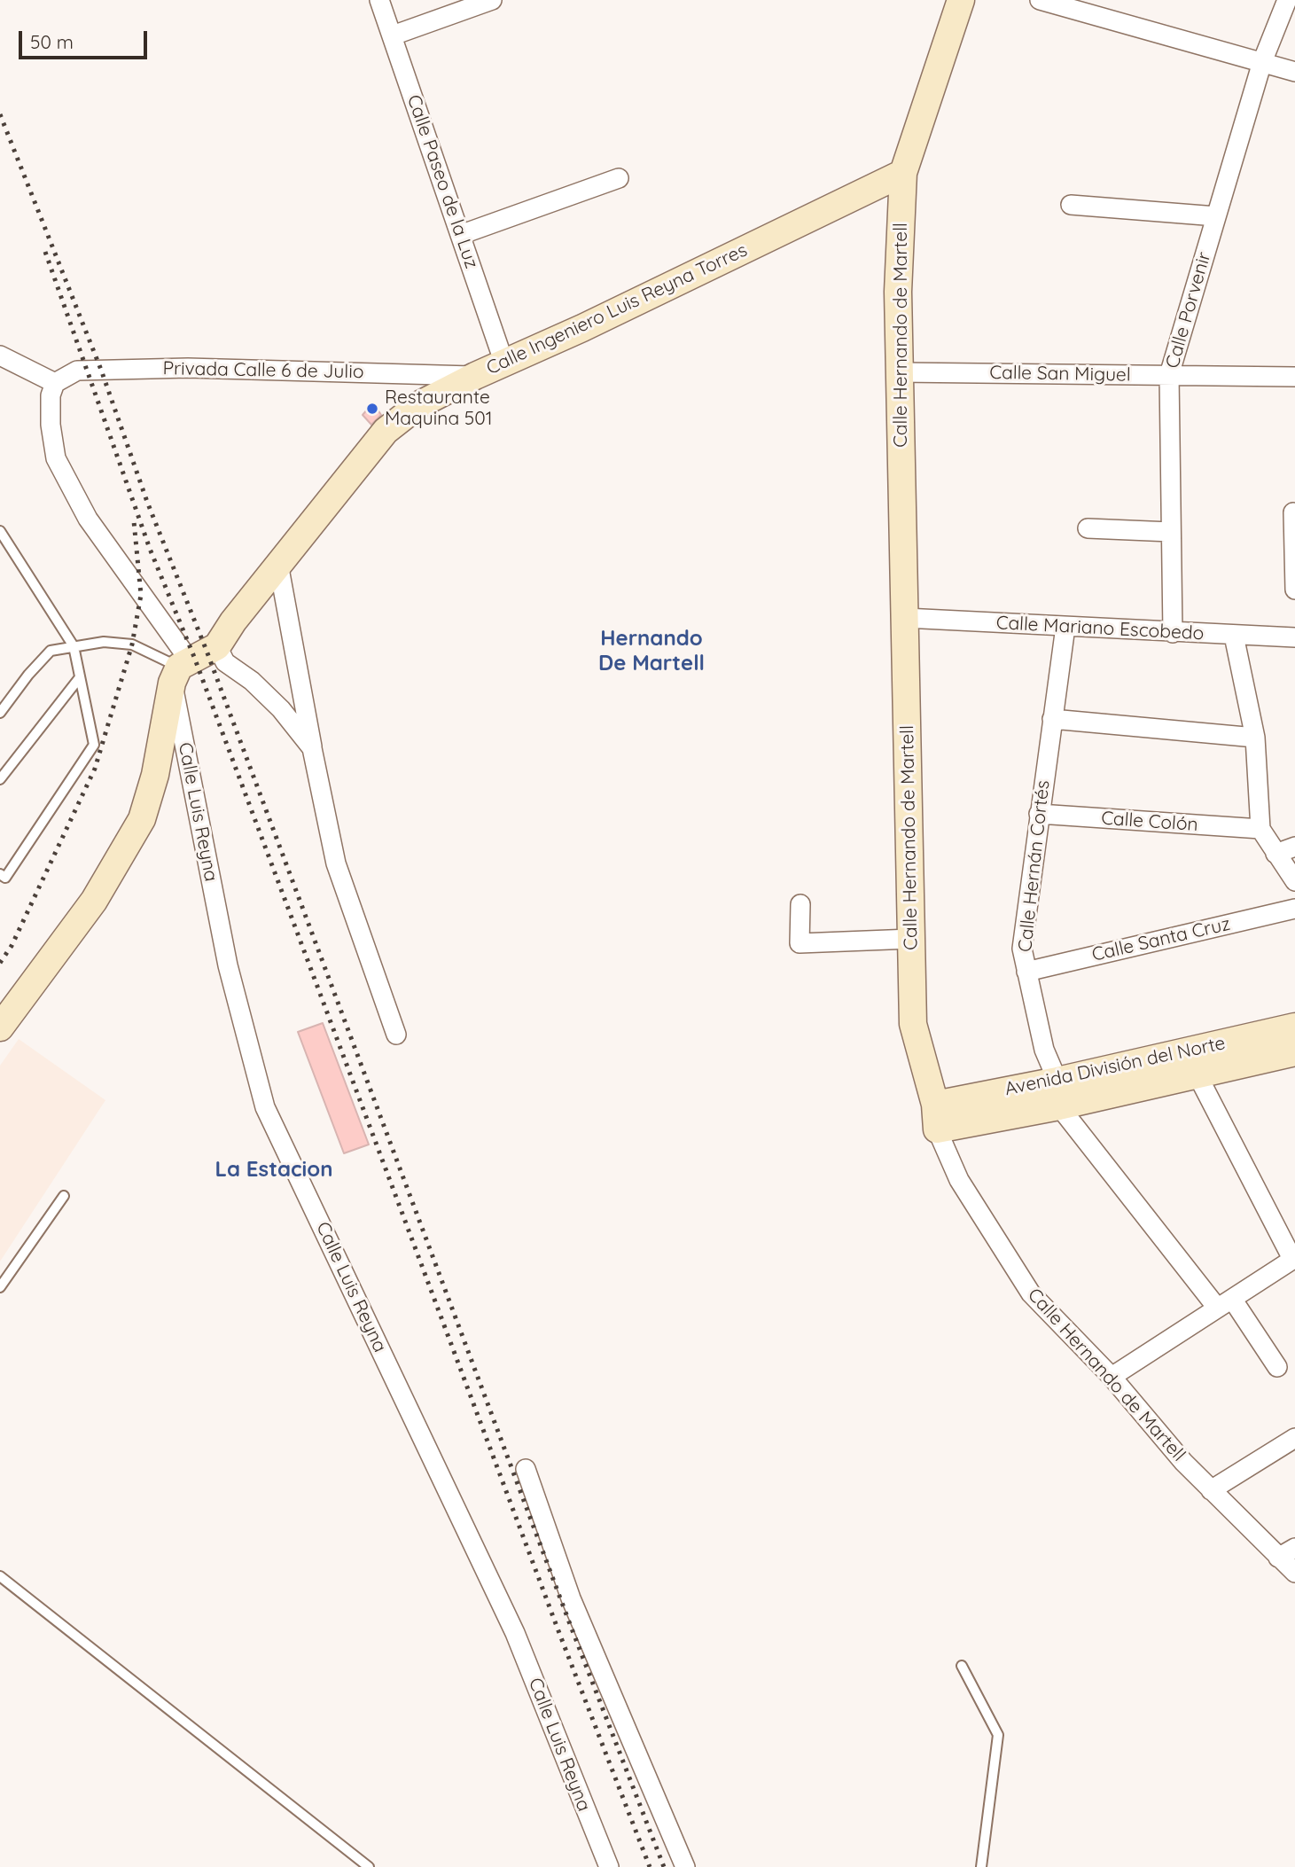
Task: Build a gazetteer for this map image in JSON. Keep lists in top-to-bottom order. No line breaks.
{"streets":{"street":["Calle Paseo de la Luz","Calle Ingeniero Luis Reyna Torres","Calle Porvenir","Calle Hernando de Martell","Privada Calle 6 de Julio","Calle San Miguel","Calle Mariano Escobedo","Calle Luis Reyna","Calle Colón","Calle Hernán Cortés","Calle Santa Cruz","Avenida División del Norte"]},"crossings":[["Calle Paseo de la Luz","Calle Ingeniero Luis Reyna Torres"],["Calle Ingeniero Luis Reyna Torres","Calle Hernando de Martell"],["Calle Ingeniero Luis Reyna Torres","Privada Calle 6 de Julio"],["Calle Ingeniero Luis Reyna Torres","Calle Luis Reyna"],["Calle Porvenir","Calle San Miguel"],["Calle Porvenir","Calle Mariano Escobedo"],["Calle Hernando de Martell","Calle San Miguel"],["Calle Hernando de Martell","Calle Mariano Escobedo"],["Calle Hernando de Martell","Avenida División del Norte"],["Privada Calle 6 de Julio","Calle Luis Reyna"],["Calle Mariano Escobedo","Calle Hernán Cortés"],["Calle Colón","Calle Hernán Cortés"],["Calle Hernán Cortés","Calle Santa Cruz"],["Calle Hernán Cortés","Avenida División del Norte"]],"districts":["Hernando De Martell","La Estacion"],"places":["Restaurante Maquina 501"],"scale_bar":"50 m"}
